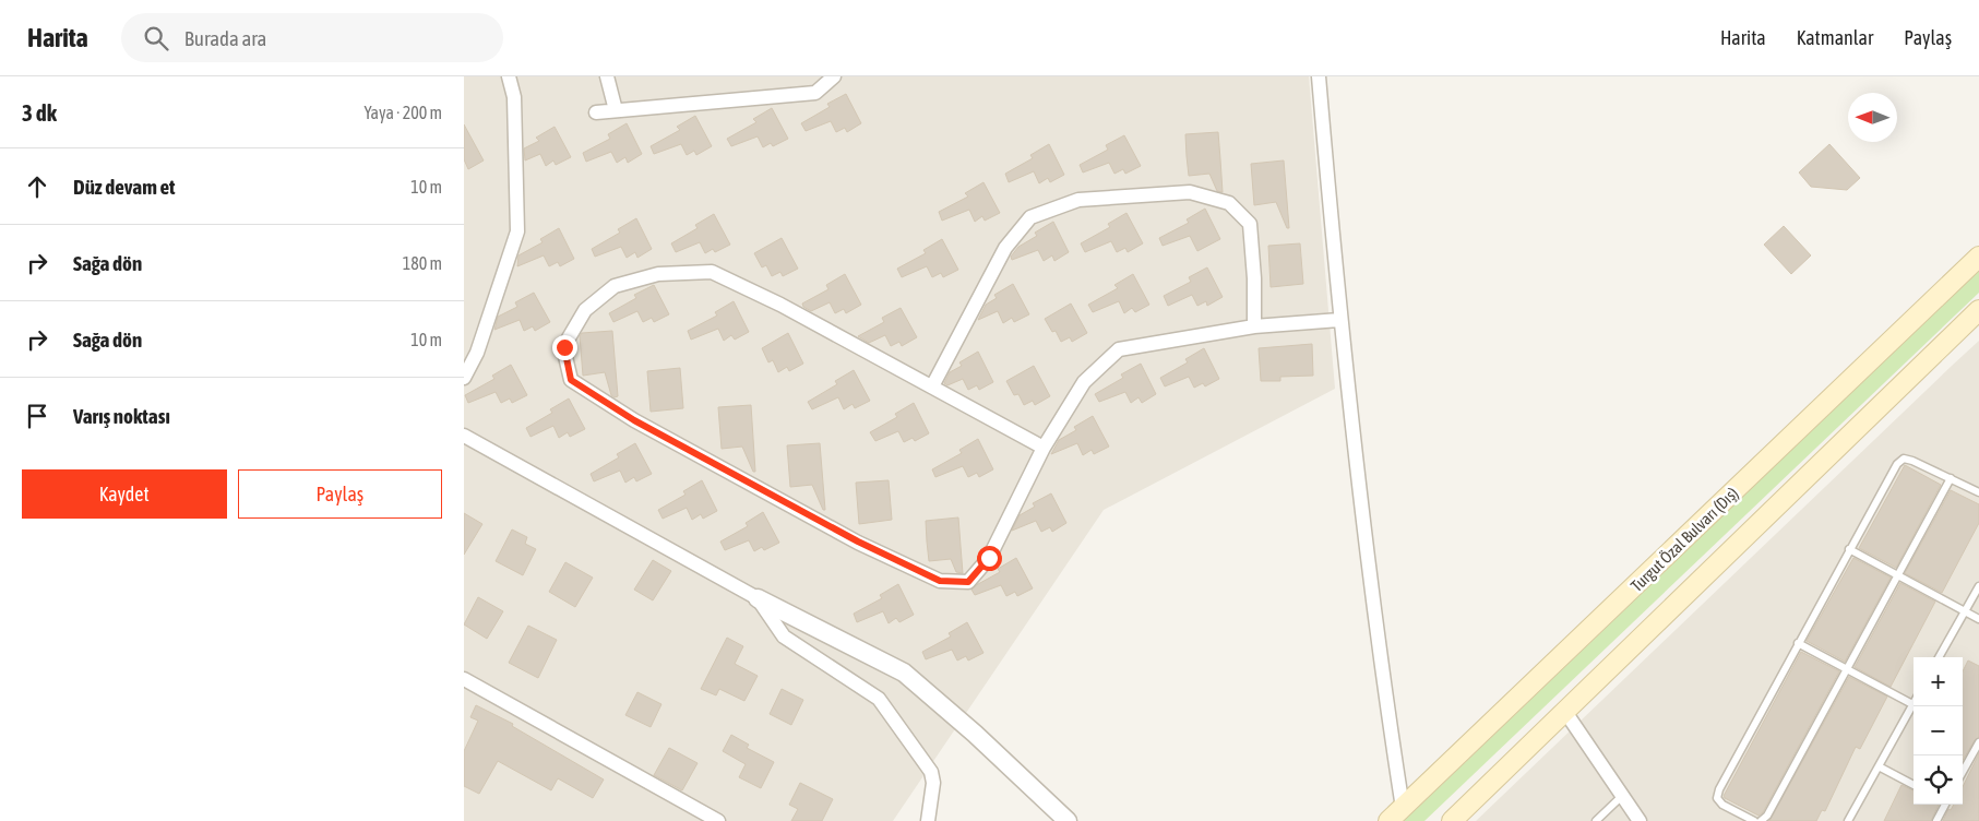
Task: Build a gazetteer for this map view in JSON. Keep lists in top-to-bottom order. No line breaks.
{"streets":{"main road":["Turgut Özal Bulvarı (Dış)"]},"north":"left","page":{"header":"Harita","search":"Burada ara","nav":["Harita","Katmanlar","Paylaş"],"heading":["3 dk","Yaya · 200 m"],"list":[["Düz devam et","10 m"],["Sağa dön","180 m"],["Sağa dön","10 m"],"Varış noktası"],"buttons":["Kaydet","Paylaş"],"map_buttons":["+","−"]}}
